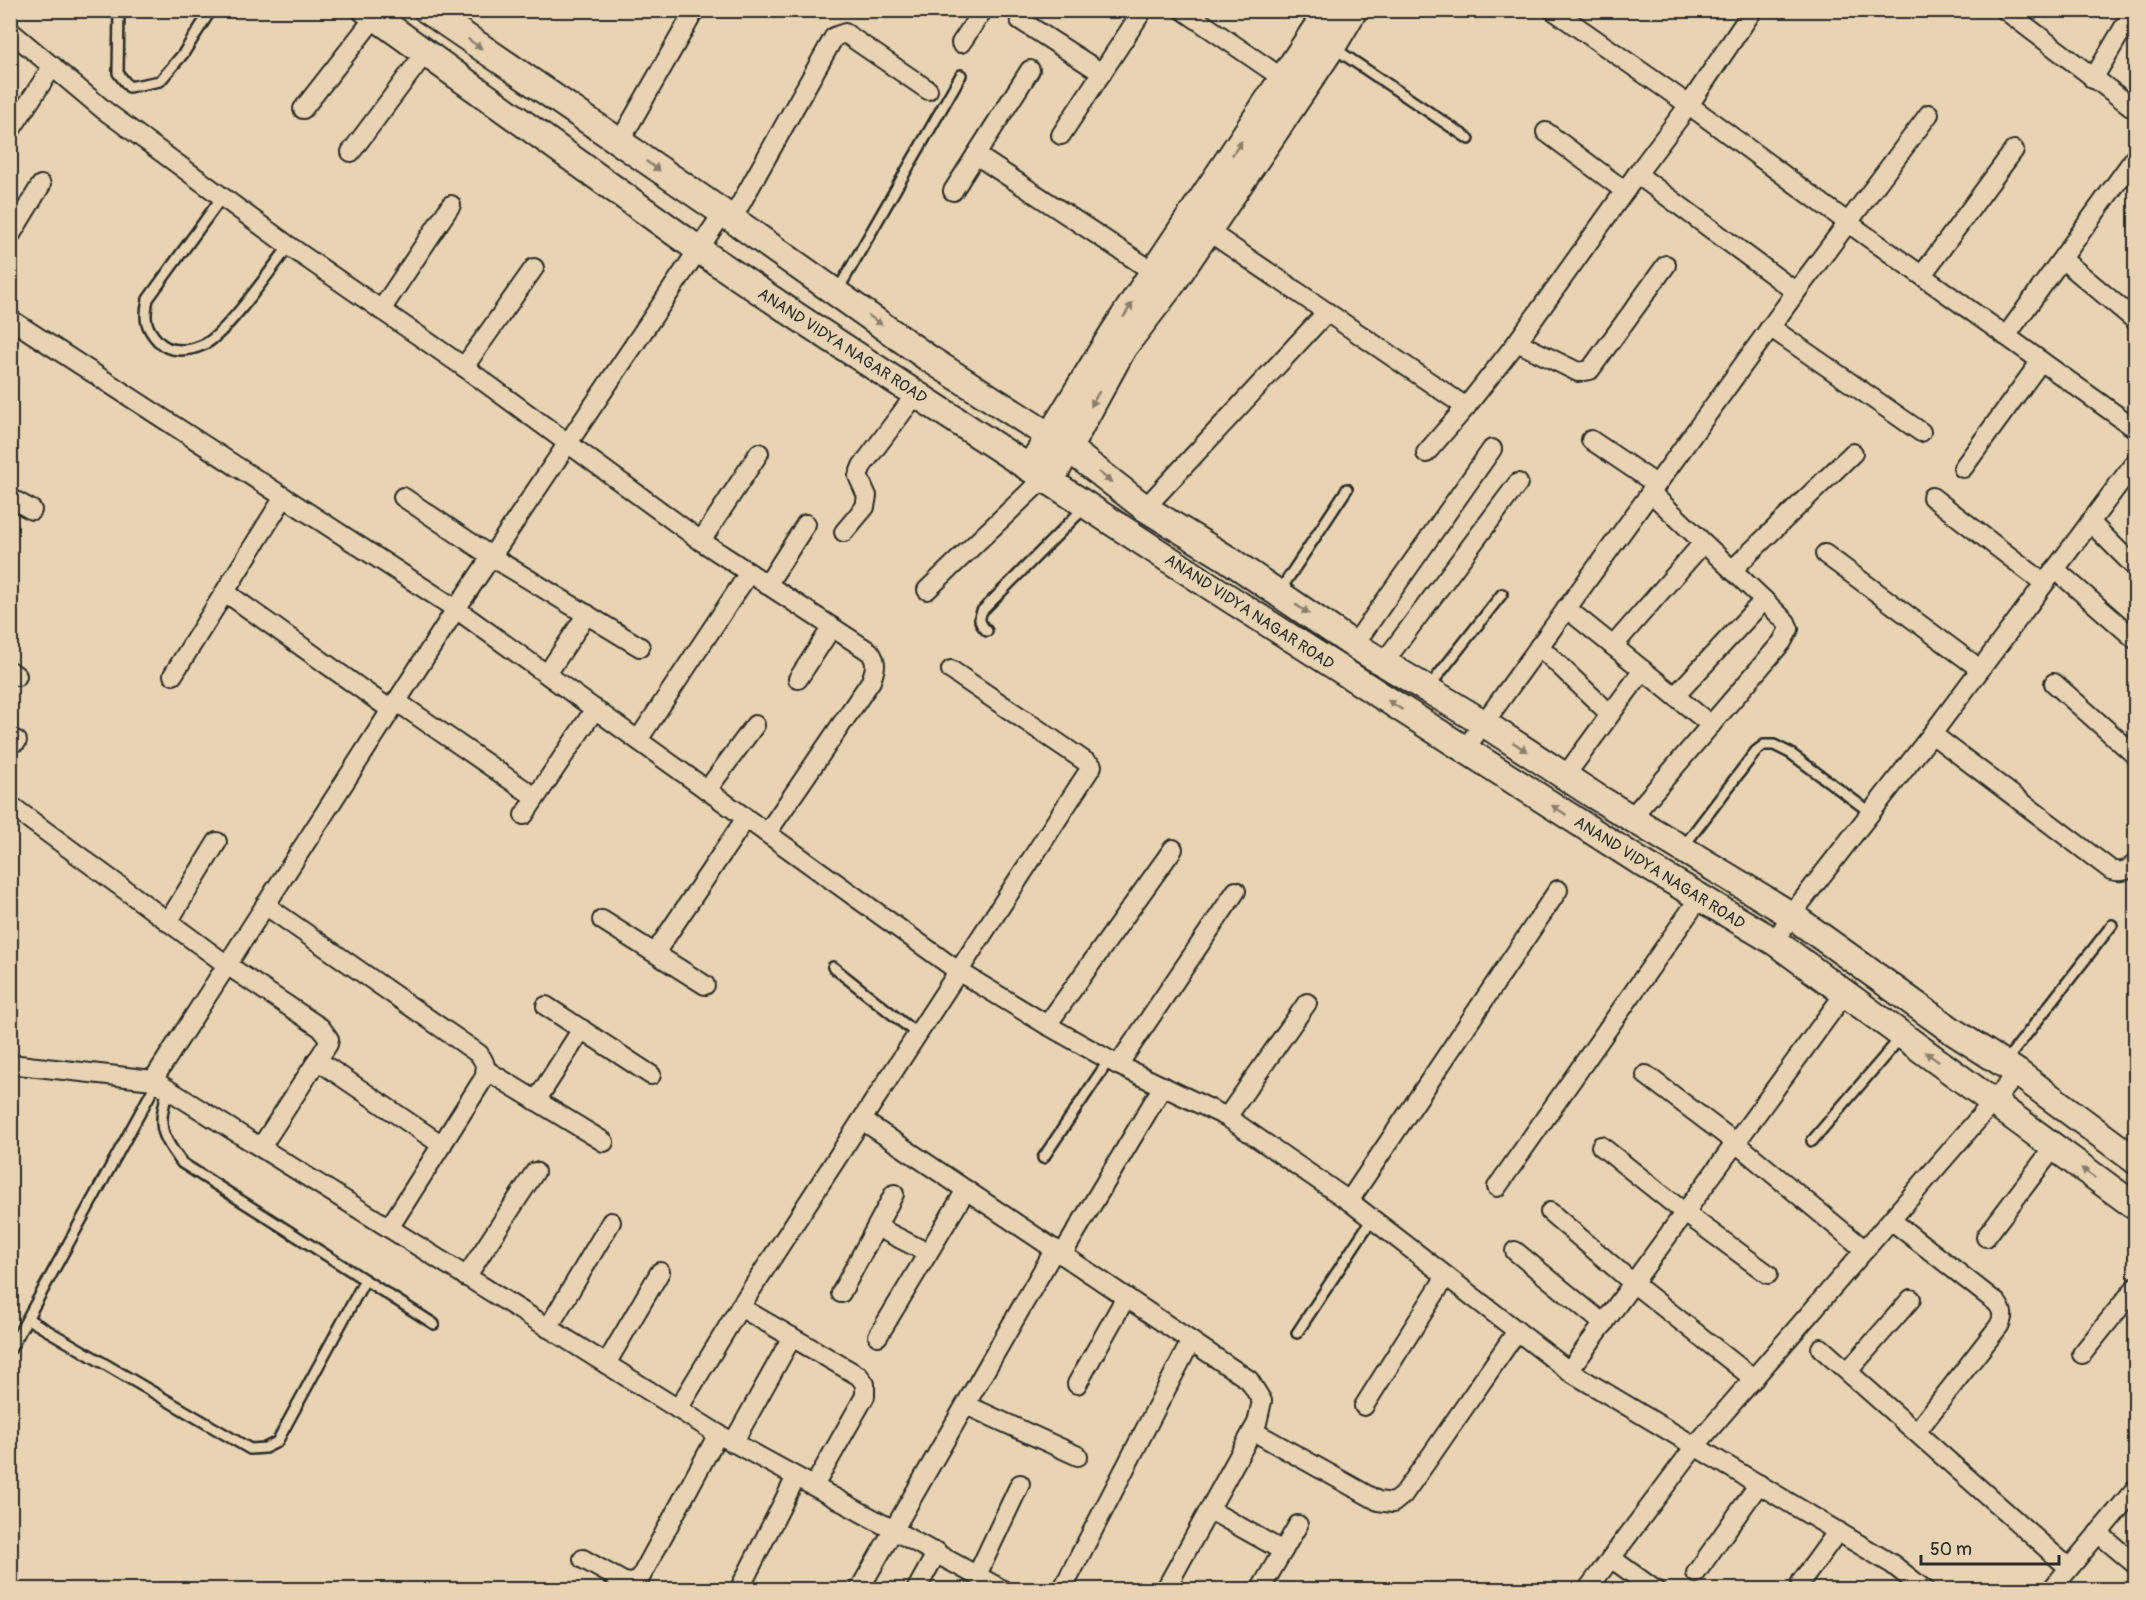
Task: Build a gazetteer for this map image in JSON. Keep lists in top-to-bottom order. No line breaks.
{"streets":{"main road":["ANAND VIDYA NAGAR ROAD"]},"scale_bar":"50 m"}
